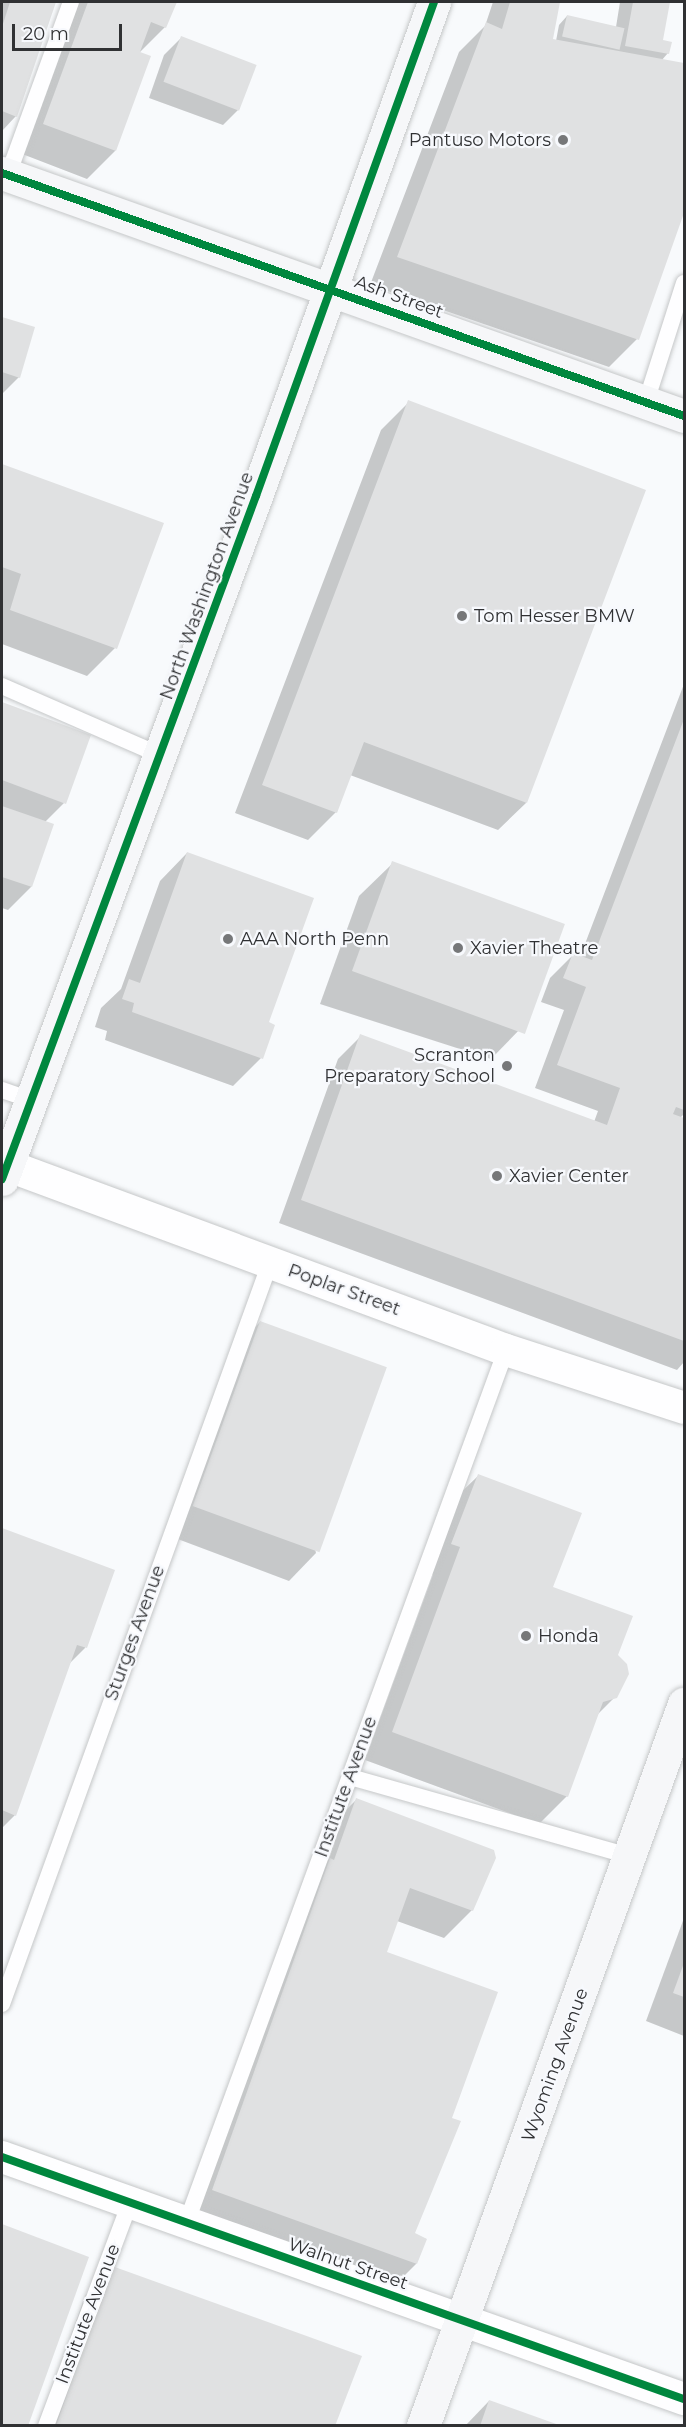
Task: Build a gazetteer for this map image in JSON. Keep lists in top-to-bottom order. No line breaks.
{"streets":{"street":["Ash Street","North Washington Avenue","Poplar Street","Wyoming Avenue","Walnut Street"],"lane":["Sturges Avenue","Institute Avenue"]},"crossings":[["Ash Street","North Washington Avenue"],["North Washington Avenue","Poplar Street"],["Poplar Street","Sturges Avenue"],["Poplar Street","Institute Avenue"],["Institute Avenue","Walnut Street"],["Wyoming Avenue","Walnut Street"]],"places":["Pantuso Motors","Tom Hesser BMW","AAA North Penn","Xavier Theatre","Scranton Preparatory School","Xavier Center","Honda"],"scale_bar":"20 m"}
